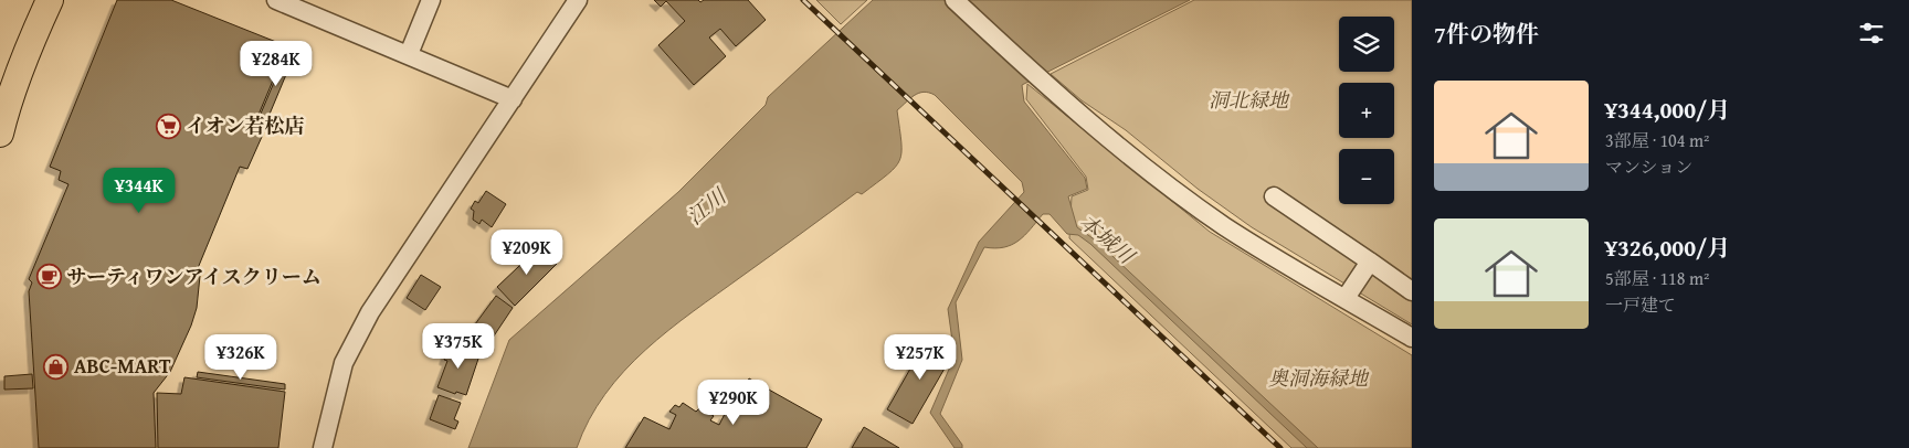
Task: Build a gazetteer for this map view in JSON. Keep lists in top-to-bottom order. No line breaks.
{"water":["江川","本城川"],"parks":["洞北緑地","奥洞海緑地"],"places":{"supermarket":["イオン若松店"],"cafe":["サーティワンアイスクリーム"],"shop":["ABC-MART"]},"page":{"heading":"7件の物件","map_buttons":["+","−"],"price":["¥284K","¥344K","¥209K","¥375K","¥326K","¥257K","¥290K"],"list":[{"name":"¥344,000/月","note":"3部屋 · 104 m² · マンション"},{"name":"¥326,000/月","note":"5部屋 · 118 m² · 一戸建て"}]}}
